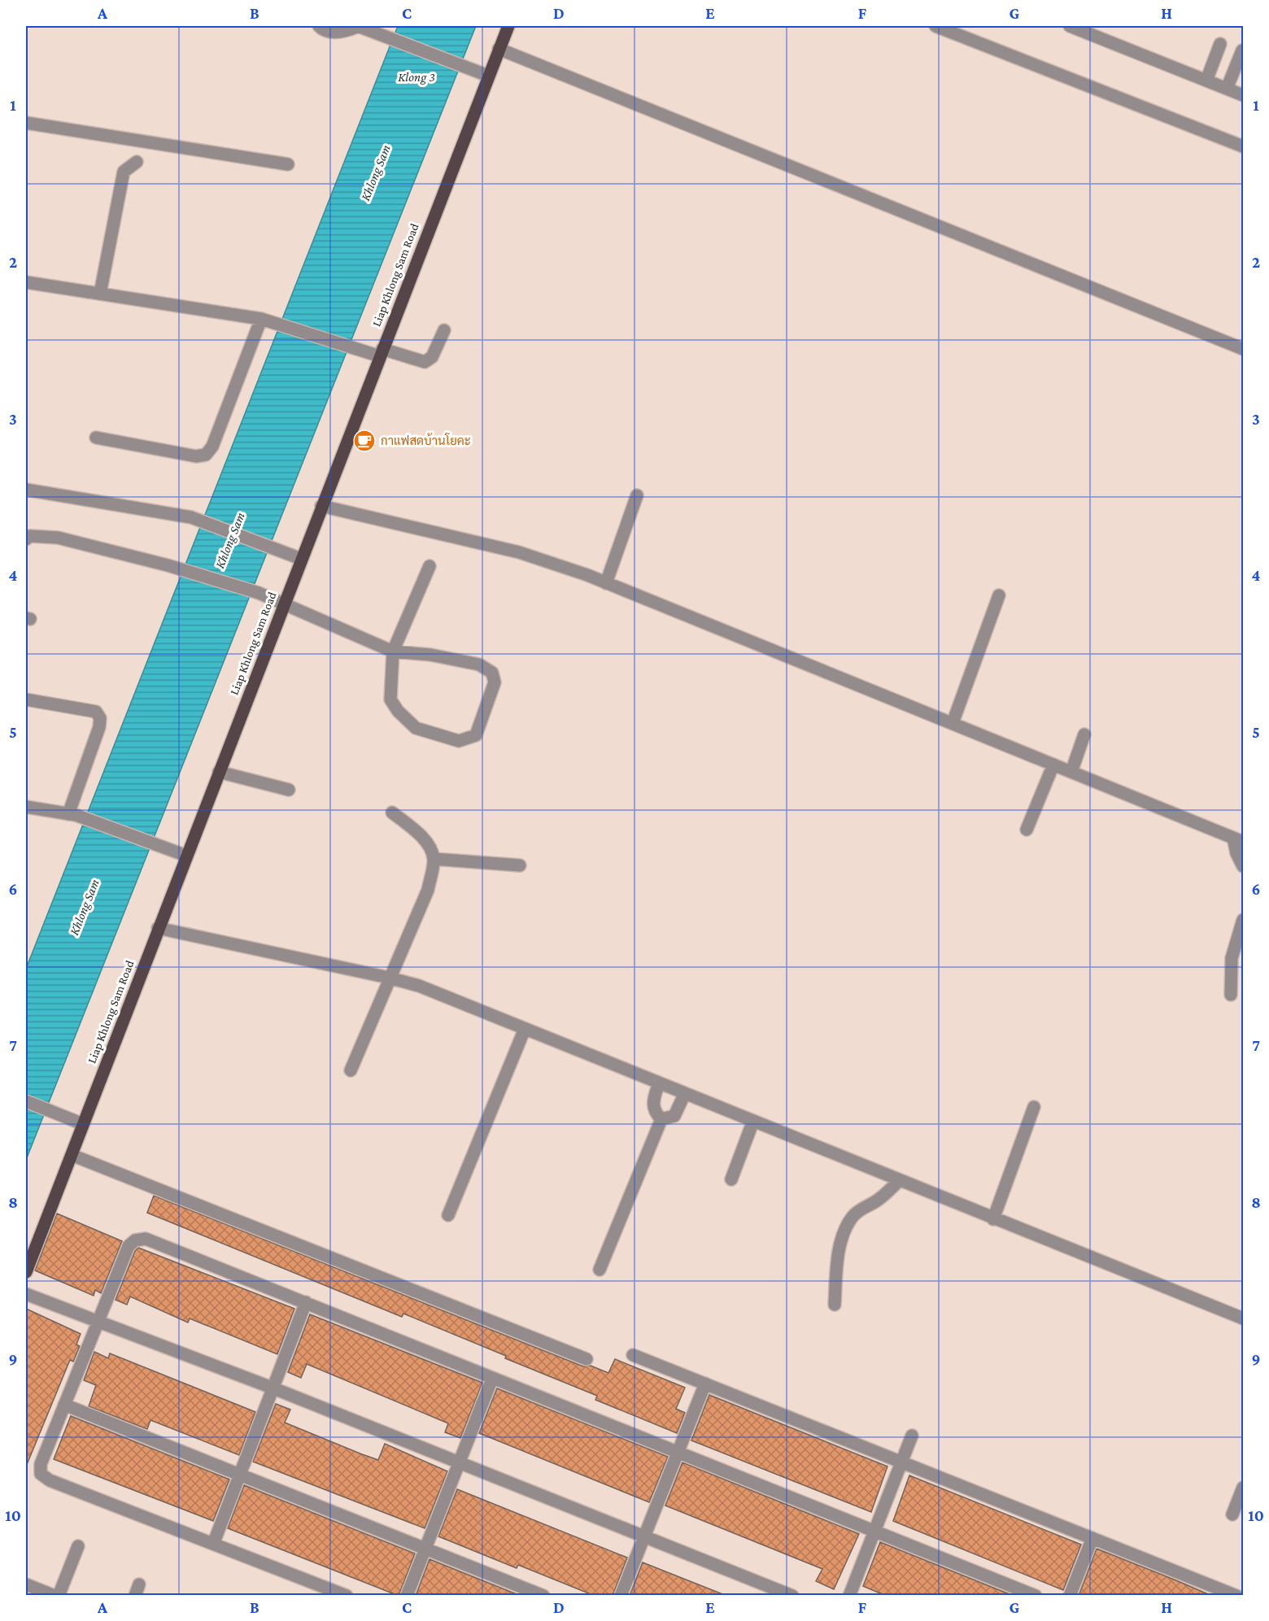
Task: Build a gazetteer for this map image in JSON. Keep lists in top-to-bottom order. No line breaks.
{"streets":{"main road":["Liap Khlong Sam Road"]},"water":["Klong 3","Khlong Sam"],"places":{"cafe":["กาแฟสดบ้านโยคะ"]},"grid":{"columns":["A","B","C","D","E","F","G","H"],"rows":["1","2","3","4","5","6","7","8","9","10"]}}
